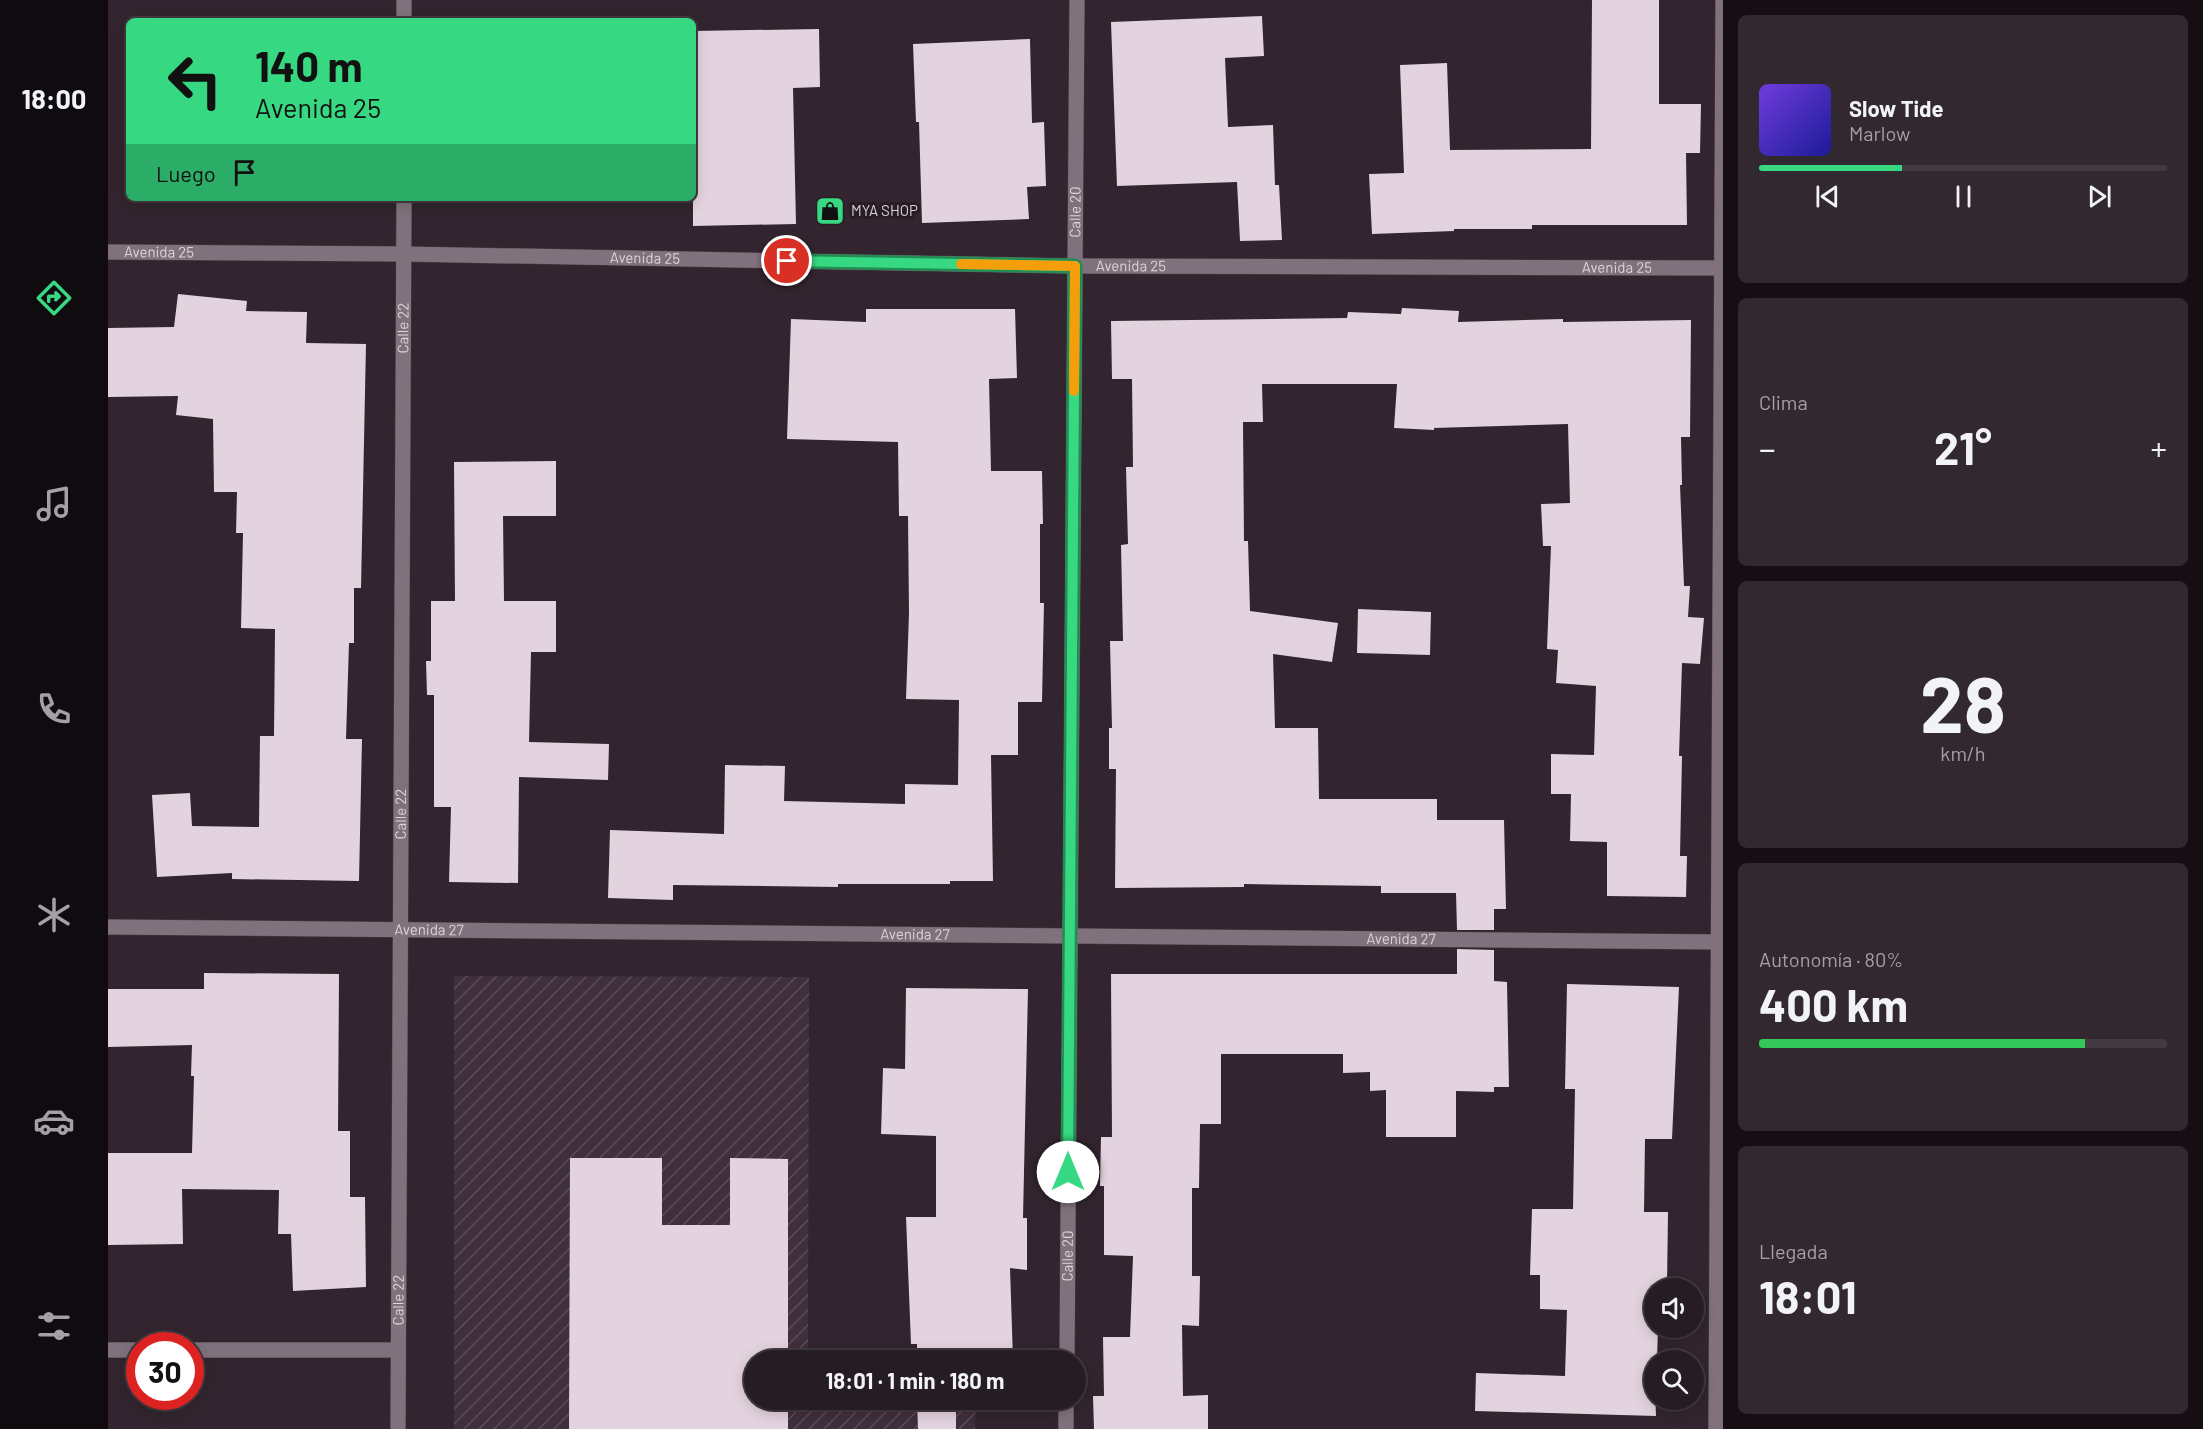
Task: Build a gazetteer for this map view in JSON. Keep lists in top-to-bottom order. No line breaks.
{"streets":{"street":["Calle 20","Avenida 25","Calle 22","Avenida 27"]},"crossings":[["Calle 20","Avenida 25"],["Calle 20","Avenida 27"],["Avenida 25","Calle 22"],["Calle 22","Avenida 27"]],"places":{"shop":["MYA SHOP"]},"page":{"tabs":"18:00","turn":["140 m","Avenida 25"],"song":["Slow Tide","Marlow"],"then":"Luego","tile":["Clima",["28","km/h"],["Autonomía · 80%","400 km"],["Llegada","18:01"]],"heat":["−","21°","+"],"limit":"30","trip":"18:01 · 1 min · 180 m"}}
